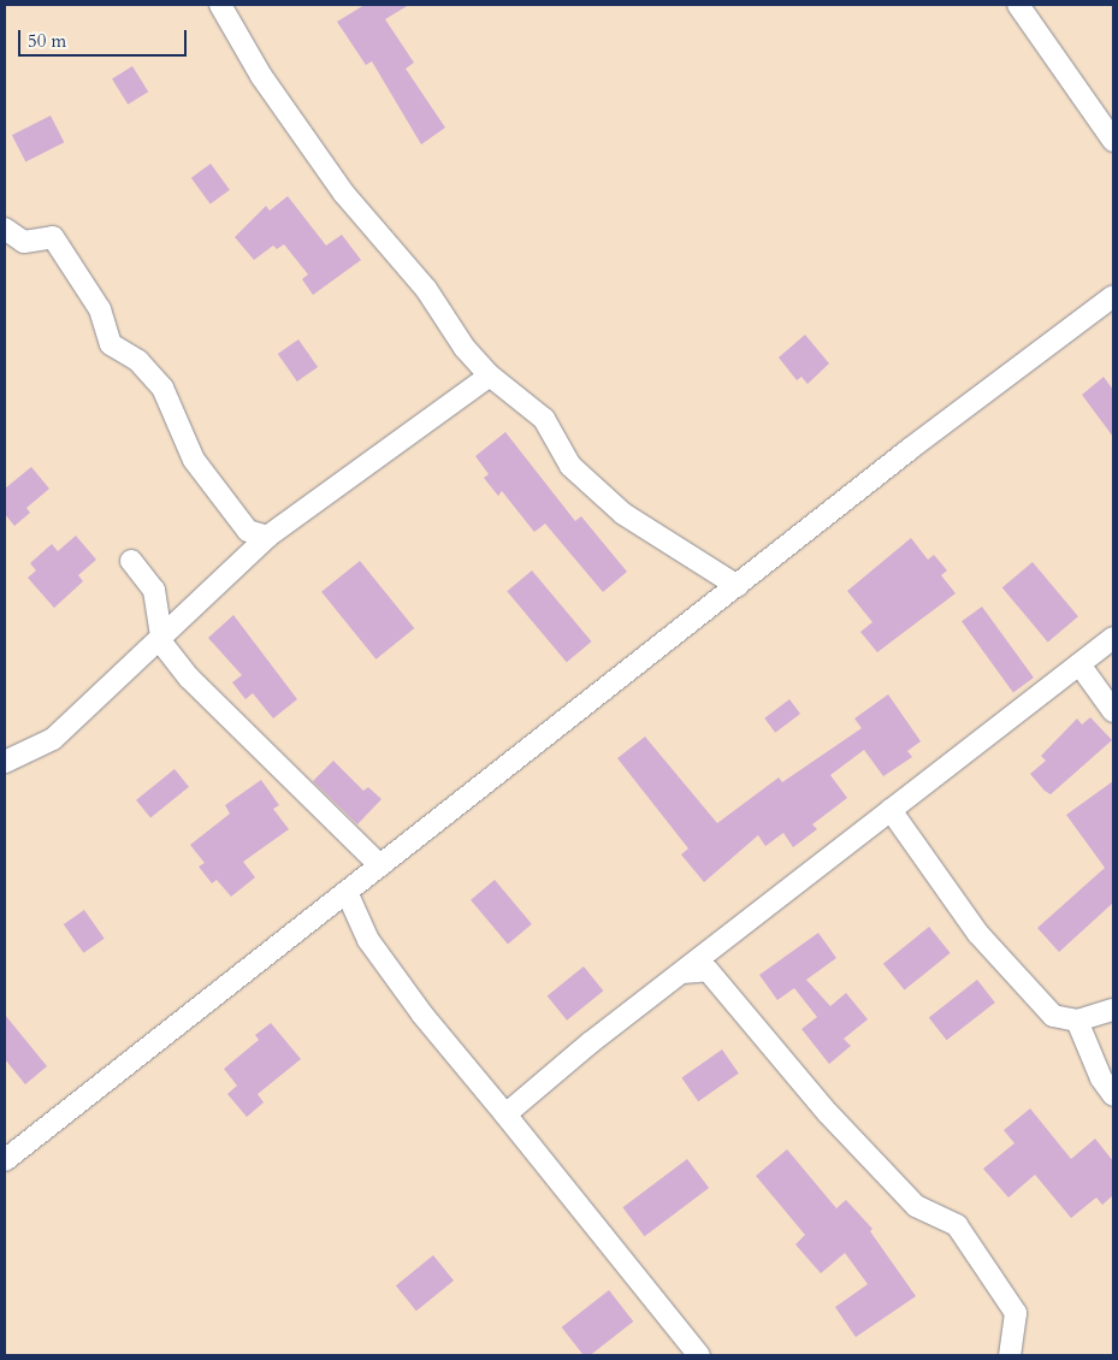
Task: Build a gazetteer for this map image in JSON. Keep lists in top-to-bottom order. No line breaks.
{"scale_bar":"50 m"}
